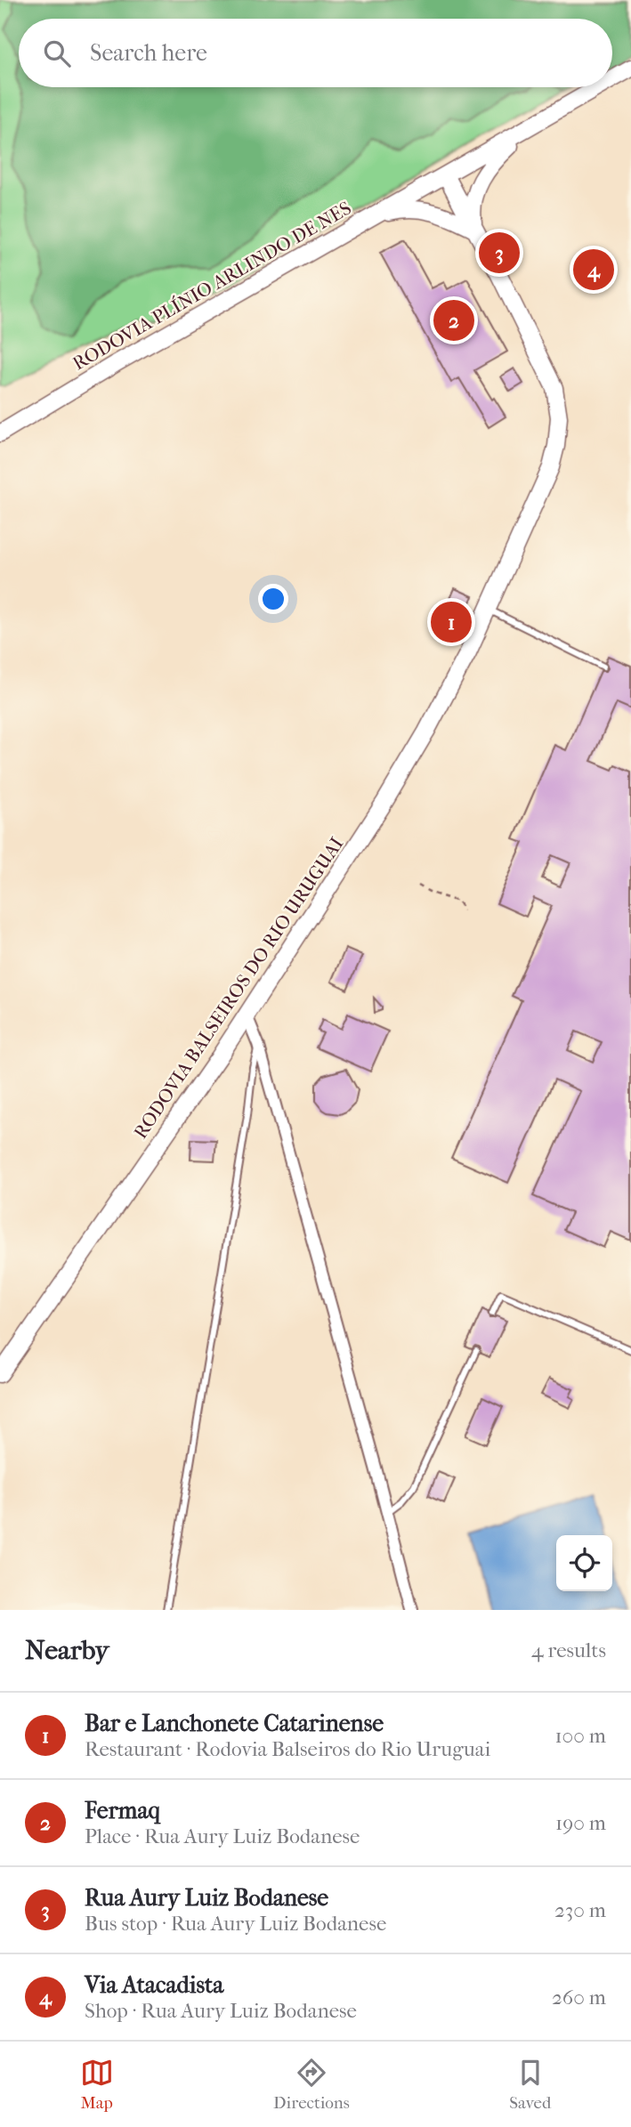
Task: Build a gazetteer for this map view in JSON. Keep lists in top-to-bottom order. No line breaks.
{"streets":{"main road":["RODOVIA PLÍNIO ARLINDO DE NES","RODOVIA BALSEIROS DO RIO URUGUAI"]},"crossings":[["RODOVIA PLÍNIO ARLINDO DE NES","RODOVIA BALSEIROS DO RIO URUGUAI"]],"page":{"search":"Search here","pins":["3","4","2","1"],"heading":["Nearby","4 results"],"list":[{"mark":"1","name":"Bar e Lanchonete Catarinense","note":"Restaurant · Rodovia Balseiros do Rio Uruguai","value":"100 m"},{"mark":"2","name":"Fermaq","note":"Place · Rua Aury Luiz Bodanese","value":"190 m"},{"mark":"3","name":"Rua Aury Luiz Bodanese","note":"Bus stop · Rua Aury Luiz Bodanese","value":"230 m"},{"mark":"4","name":"Via Atacadista","note":"Shop · Rua Aury Luiz Bodanese","value":"260 m"}],"nav":["Map","Directions","Saved"]}}
